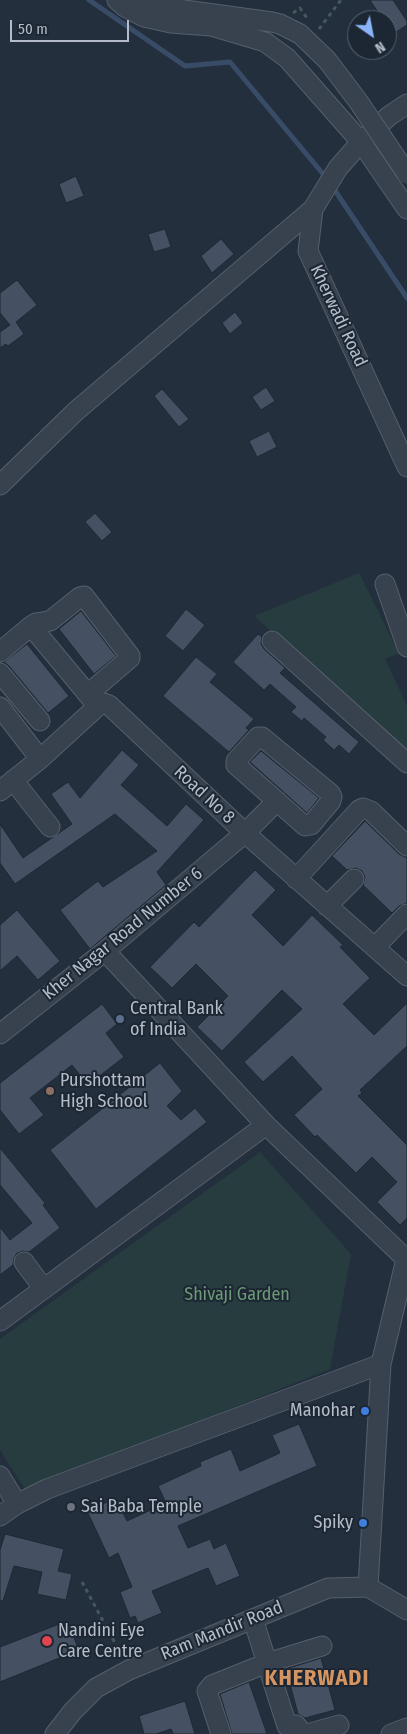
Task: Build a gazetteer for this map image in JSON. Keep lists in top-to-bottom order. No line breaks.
{"streets":{"street":["Kherwadi Road","Road No 8","Kher Nagar Road Number 6","Ram Mandir Road"]},"crossings":[["Road No 8","Kher Nagar Road Number 6"]],"districts":["KHERWADI"],"parks":["Shivaji Garden"],"places":["Central Bank of India","Purshottam High School","Manohar","Sai Baba Temple","Spiky","Nandini Eye Care Centre"],"scale_bar":"50 m","north":"bottom right"}
